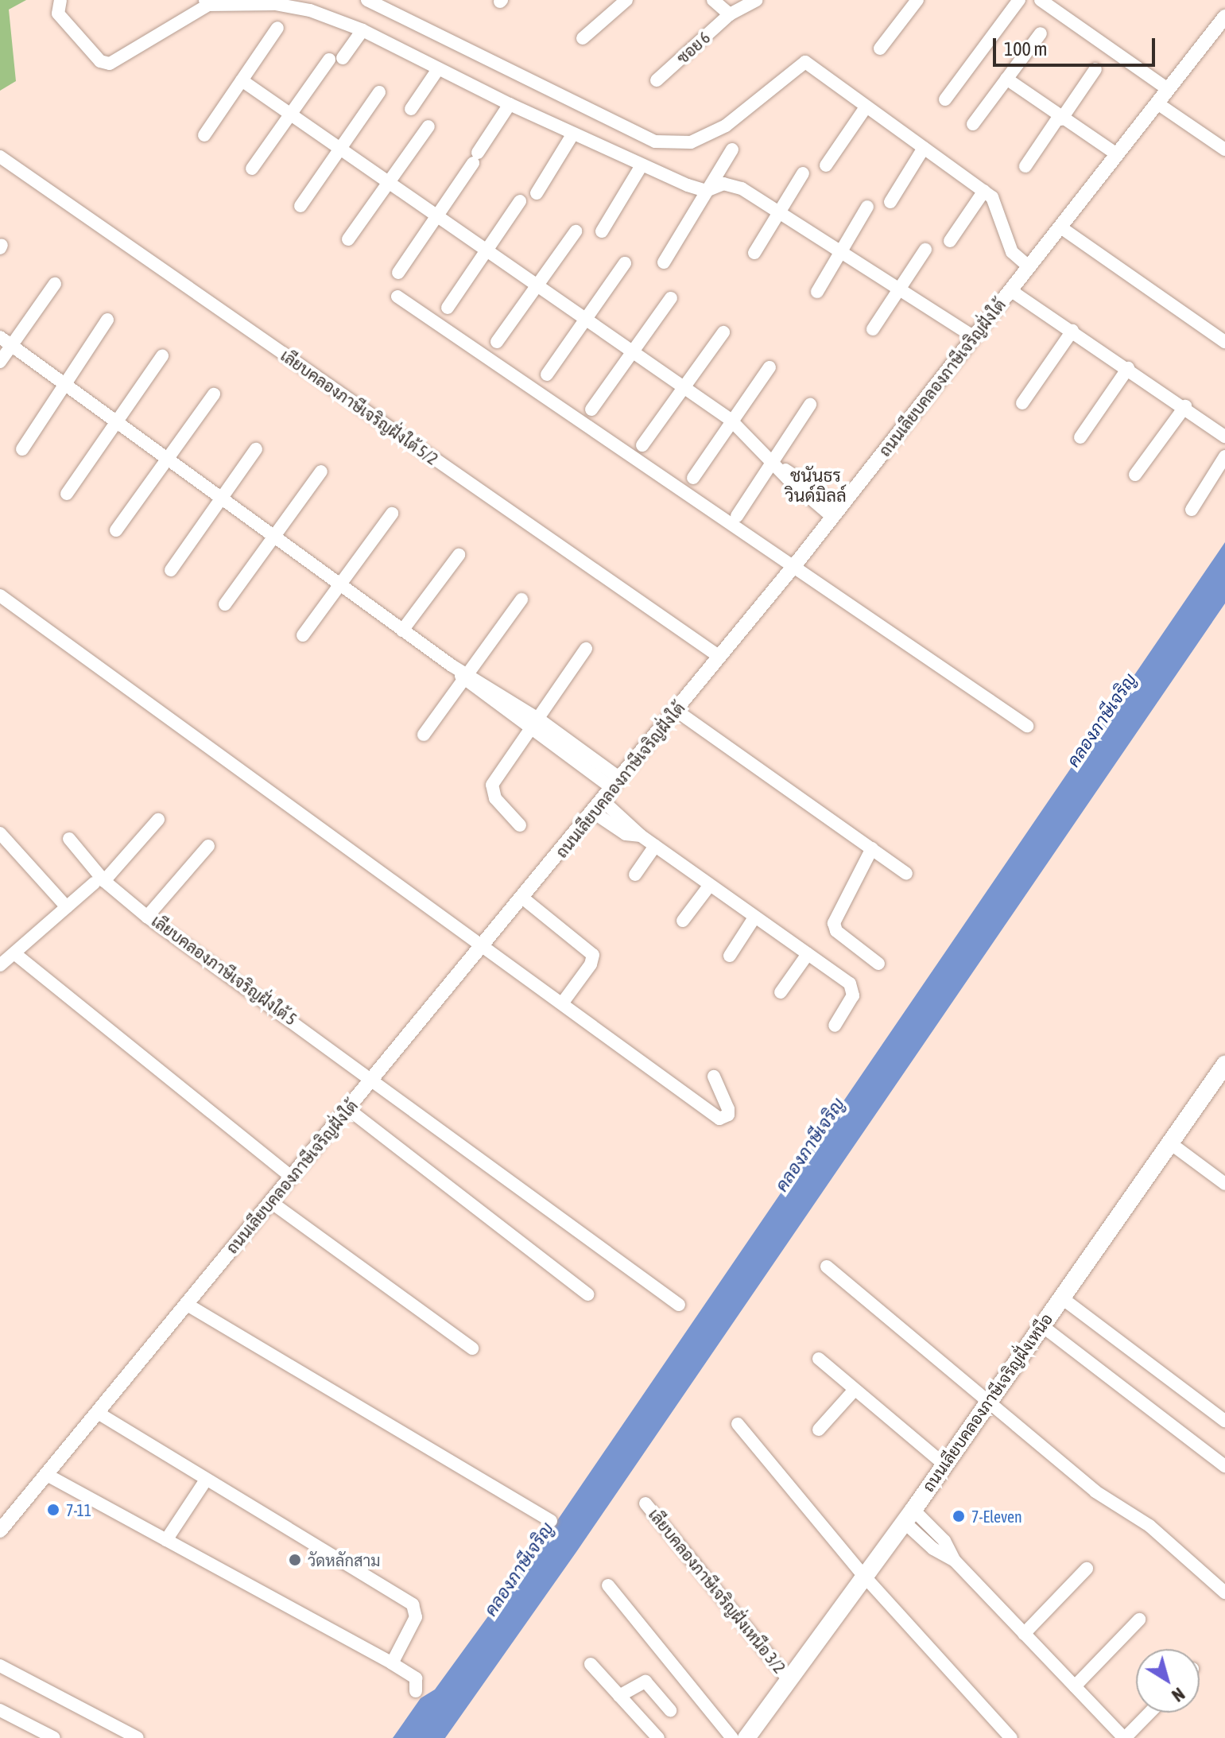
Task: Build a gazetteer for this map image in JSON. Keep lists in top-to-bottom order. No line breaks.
{"streets":{"main road":["ถนนเลียบคลองภาษีเจริญฝั่งเหนือ"],"street":["ซอย 6","ถนนเลียบคลองภาษีเจริญฝั่งใต้","เลียบคลองภาษีเจริญฝั่งใต้ 5/2","เลียบคลองภาษีเจริญฝั่งใต้ 5","เลียบคลองภาษีเจริญฝั่งเหนือ 3/2"]},"crossings":[["ถนนเลียบคลองภาษีเจริญฝั่งใต้","เลียบคลองภาษีเจริญฝั่งใต้ 5/2"],["ถนนเลียบคลองภาษีเจริญฝั่งใต้","เลียบคลองภาษีเจริญฝั่งใต้ 5"],["ถนนเลียบคลองภาษีเจริญฝั่งเหนือ","เลียบคลองภาษีเจริญฝั่งเหนือ 3/2"]],"districts":["ชนันธร วินด์มิลล์"],"water":["คลองภาษีเจริญ"],"places":["7-11","7-Eleven","วัดหลักสาม"],"scale_bar":"100 m","north":"bottom right"}
